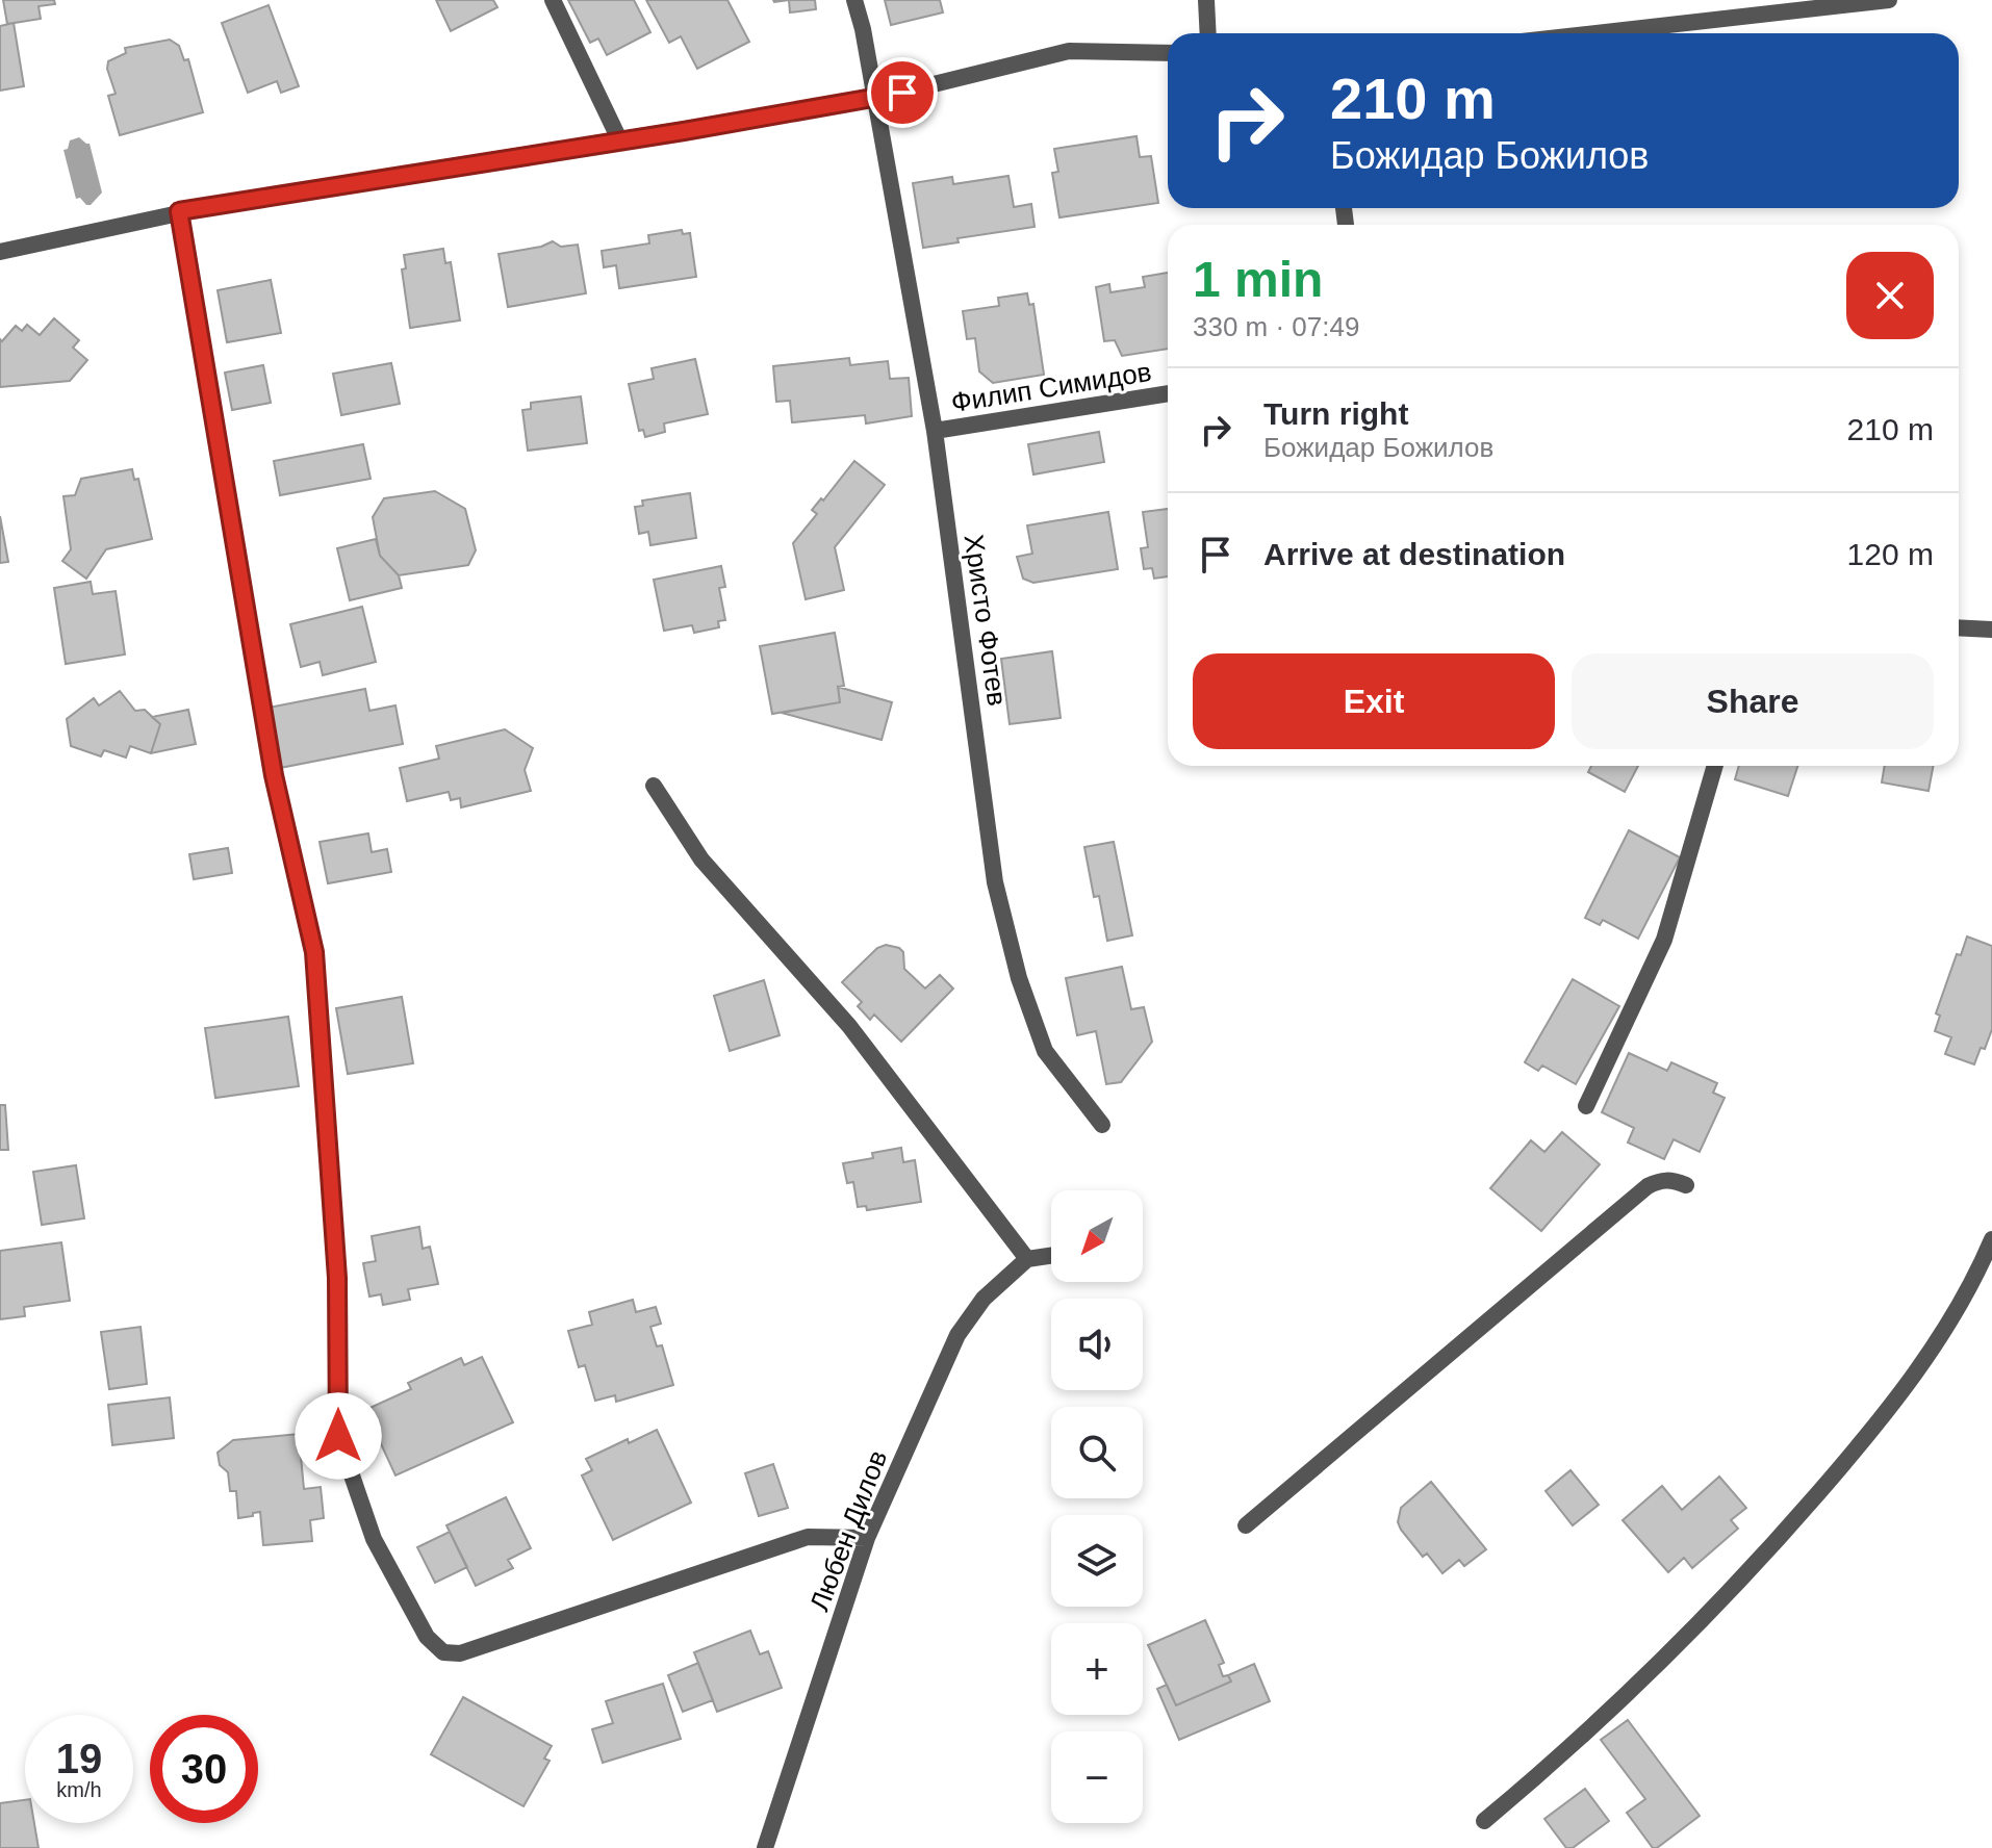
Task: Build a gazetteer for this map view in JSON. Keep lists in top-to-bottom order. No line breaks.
{"streets":{"street":["Филип Симидов","Христо Фотев","Любен Дилов"]},"crossings":[["Филип Симидов","Христо Фотев"]],"north":"bottom left","page":{"turn":["210 m","Божидар Божилов"],"heading":["1 min","330 m · 07:49"],"list":[{"name":"Turn right","note":"Божидар Божилов","value":"210 m"},{"name":"Arrive at destination","value":"120 m"}],"buttons":["Exit","Share"],"map_buttons":["+","−"],"speed":"19 km/h","limit":"30"}}
